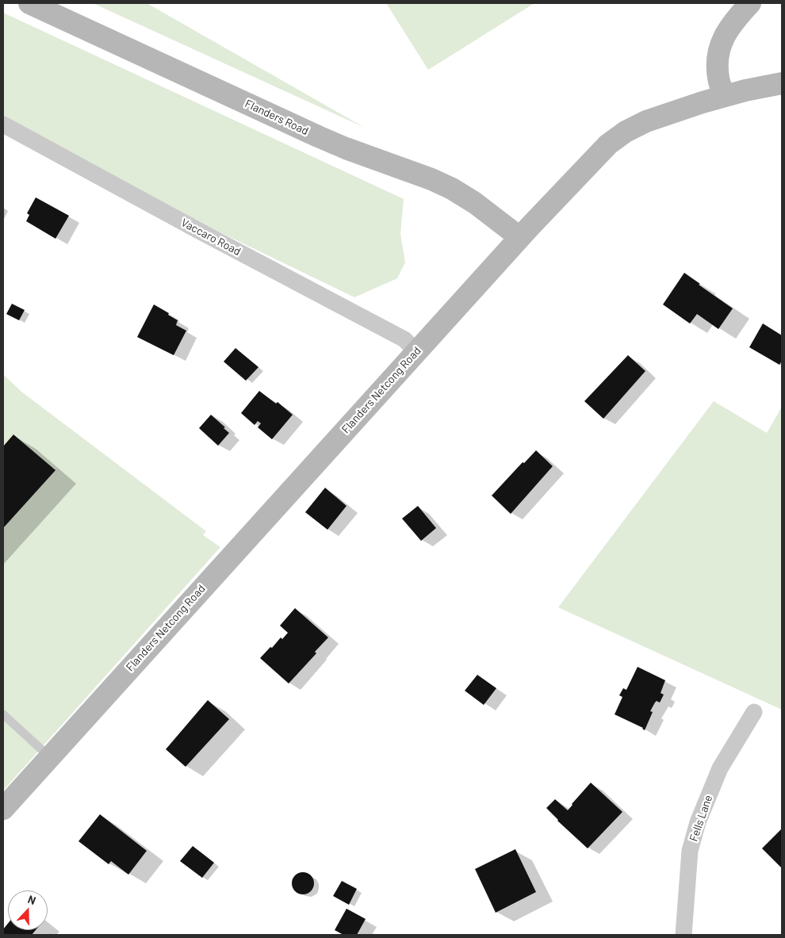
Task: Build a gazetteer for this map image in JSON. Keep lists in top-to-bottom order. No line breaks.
{"streets":{"main road":["Flanders Road","Flanders Netcong Road"],"street":["Vaccaro Road","Fells Lane"]},"crossings":[["Flanders Road","Flanders Netcong Road"],["Vaccaro Road","Flanders Netcong Road"]],"north":"top"}
